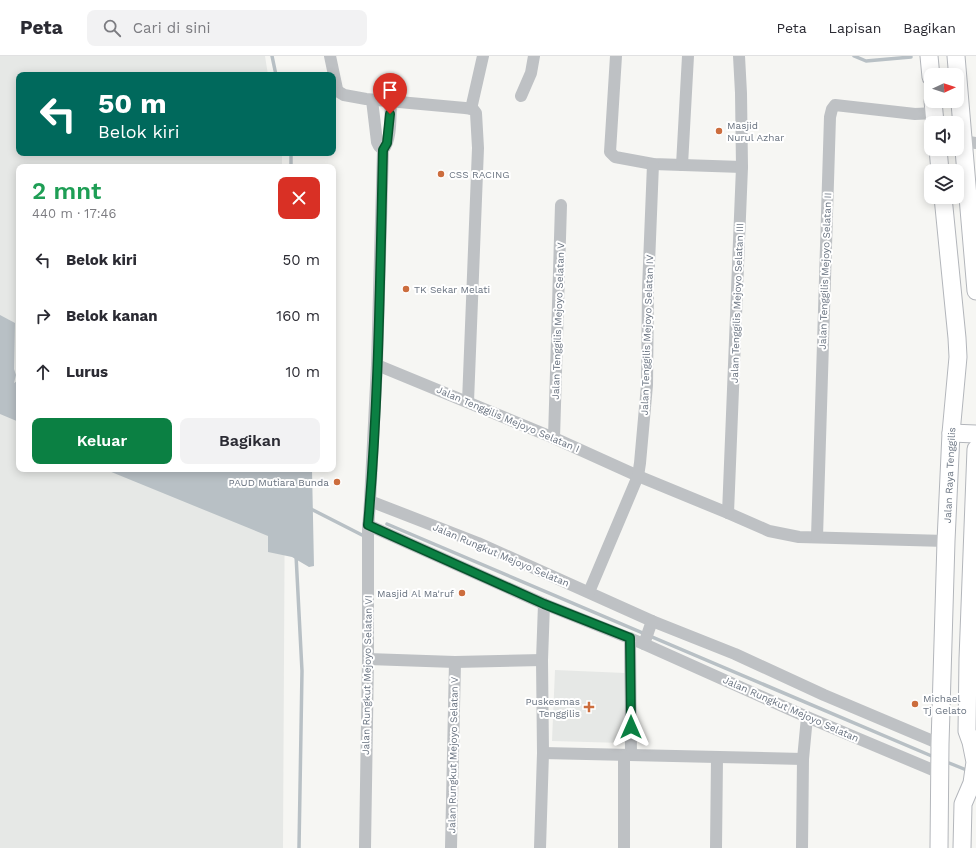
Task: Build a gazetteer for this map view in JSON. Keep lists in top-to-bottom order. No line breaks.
{"streets":{"main road":["Jalan Raya Tenggilis"],"street":["Jalan Tenggilis Mejoyo Selatan II","Jalan Tenggilis Mejoyo Selatan III","Jalan Tenggilis Mejoyo Selatan V","Jalan Tenggilis Mejoyo Selatan IV","Jalan Tenggilis Mejoyo Selatan I","Jalan Rungkut Mejoyo Selatan","Jalan Rungkut Mejoyo Selatan VI","Jalan Rungkut Mejoyo Selatan V"]},"crossings":[["Jalan Tenggilis Mejoyo Selatan II","Jalan Tenggilis Mejoyo Selatan I"],["Jalan Tenggilis Mejoyo Selatan III","Jalan Tenggilis Mejoyo Selatan I"],["Jalan Tenggilis Mejoyo Selatan V","Jalan Tenggilis Mejoyo Selatan I"],["Jalan Tenggilis Mejoyo Selatan IV","Jalan Tenggilis Mejoyo Selatan I"],["Jalan Tenggilis Mejoyo Selatan IV","Jalan Rungkut Mejoyo Selatan"],["Jalan Tenggilis Mejoyo Selatan I","Jalan Raya Tenggilis"],["Jalan Tenggilis Mejoyo Selatan I","Jalan Rungkut Mejoyo Selatan VI"],["Jalan Raya Tenggilis","Jalan Rungkut Mejoyo Selatan"],["Jalan Rungkut Mejoyo Selatan","Jalan Rungkut Mejoyo Selatan VI"]],"places":{"other":["Masjid Nurul Azhar","CSS RACING","TK Sekar Melati","PAUD Mutiara Bunda","Masjid Al Ma'ruf","Michael Tj Gelato"],"health":["Puskesmas Tenggilis"]},"north":"right","page":{"header":"Peta","search":"Cari di sini","nav":["Peta","Lapisan","Bagikan"],"turn":["50 m","Belok kiri"],"heading":["2 mnt","440 m · 17:46"],"list":[{"name":"Belok kiri","value":"50 m"},{"name":"Belok kanan","value":"160 m"},{"name":"Lurus","value":"10 m"}],"buttons":["Keluar","Bagikan"]}}
